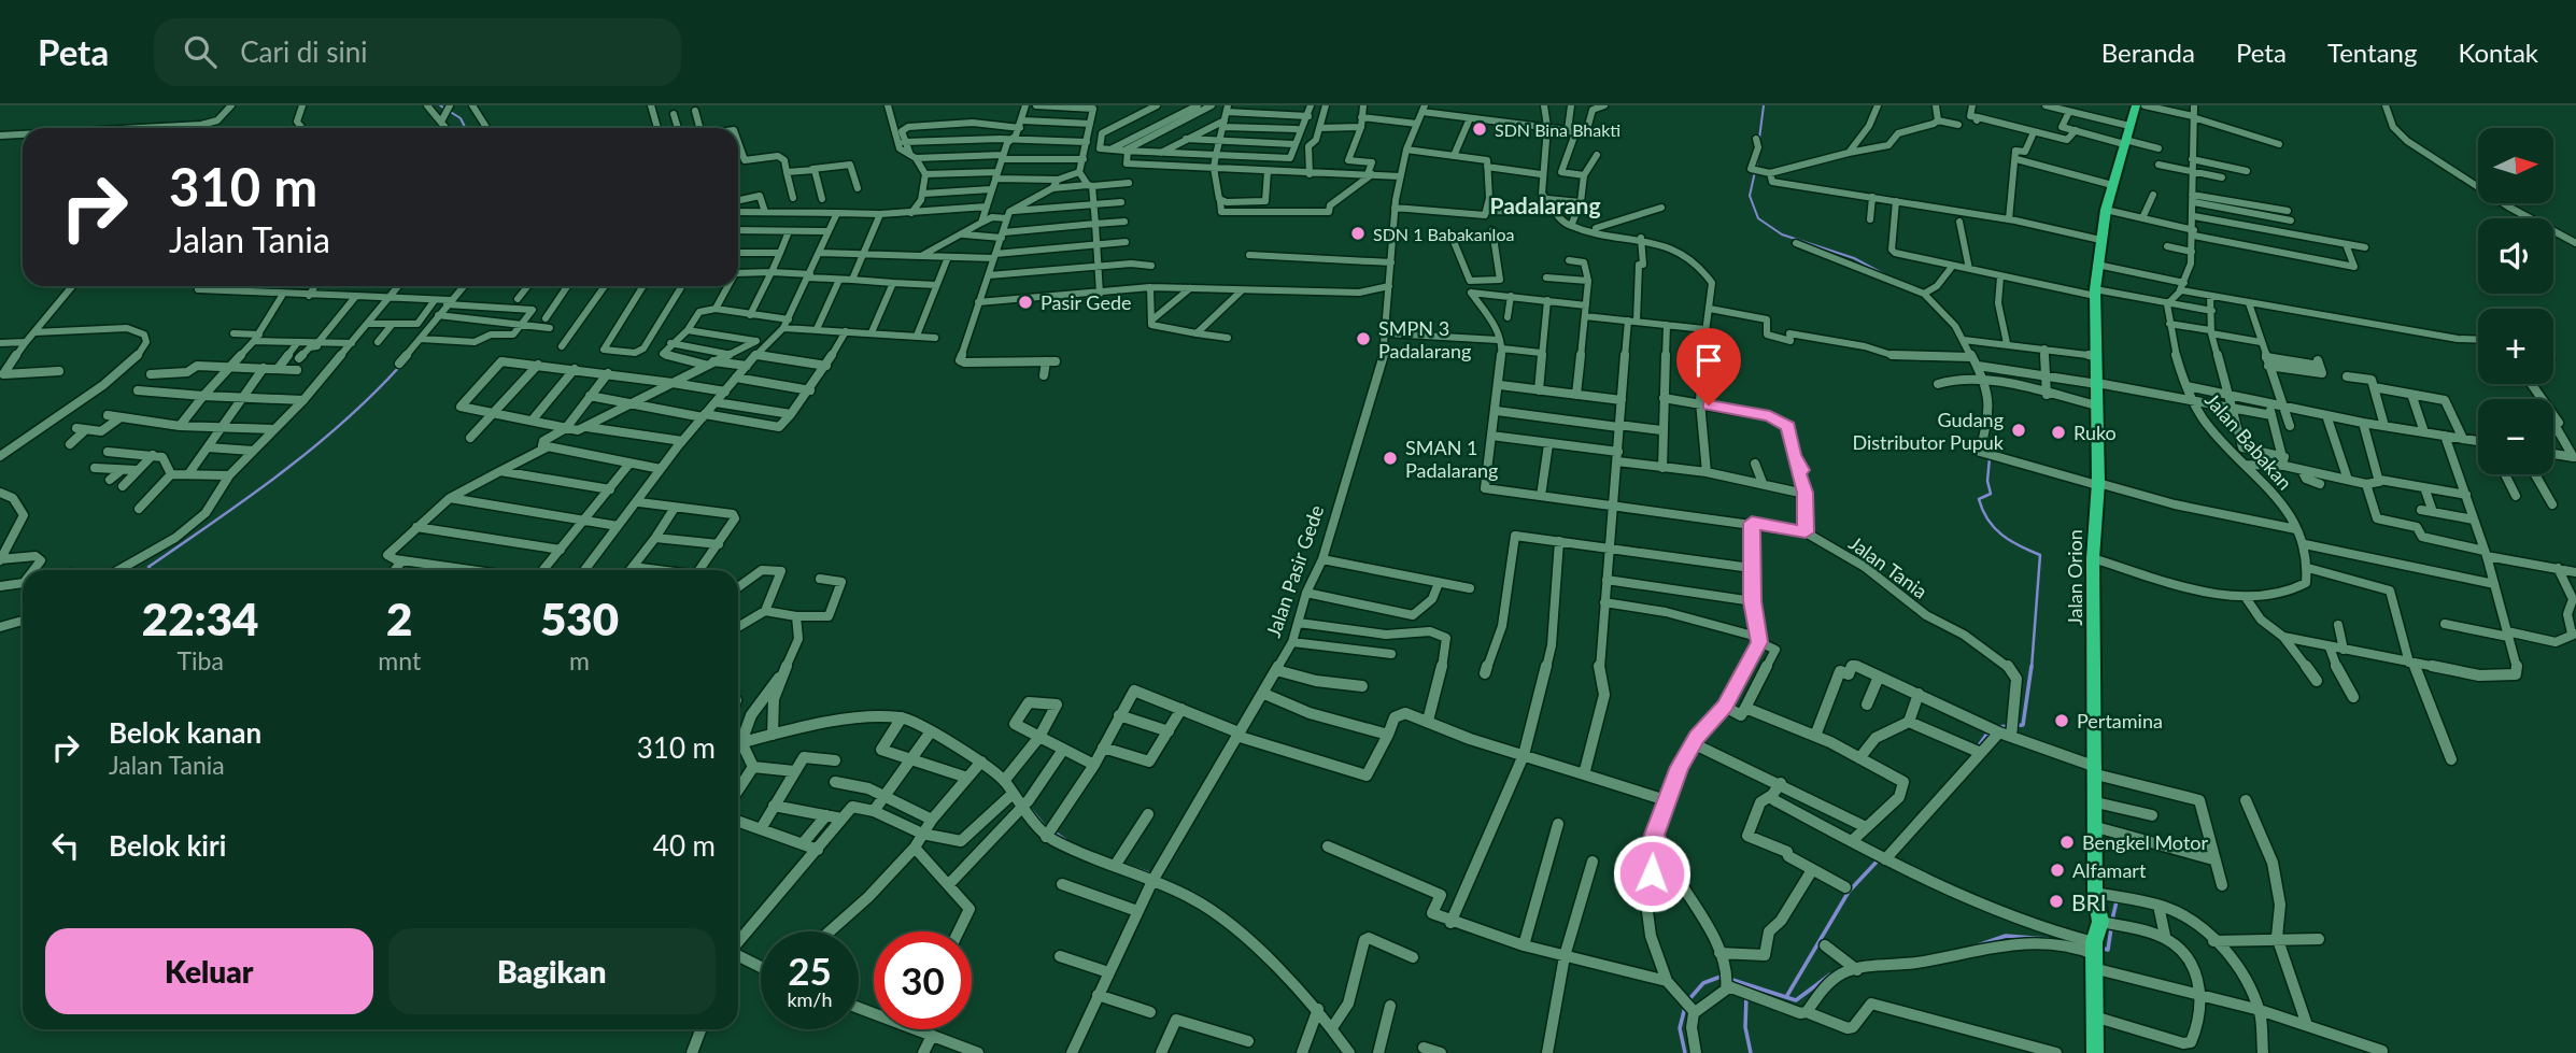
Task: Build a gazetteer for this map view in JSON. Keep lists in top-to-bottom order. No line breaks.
{"streets":{"highway":["Jalan Orion"],"street":["Jalan Babakan","Jalan Tania","Jalan Pasir Gede"]},"districts":["Padalarang"],"places":["SDN Bina Bhakti","SDN 1 Babakanloa","Pasir Gede","SMPN 3 Padalarang","Gudang Distributor Pupuk","Ruko","SMAN 1 Padalarang","Pertamina","Bengkel Motor","Alfamart","BRI"],"north":"right","page":{"header":"Peta","search":"Cari di sini","nav":["Beranda","Peta","Tentang","Kontak"],"map_buttons":["+","−"],"turn":["310 m","Jalan Tania"],"eta":["22:34","Tiba","2","mnt","530","m"],"list":[{"name":"Belok kanan","note":"Jalan Tania","value":"310 m"},{"name":"Belok kiri","value":"40 m"}],"buttons":["Keluar","Bagikan"],"speed":"25 km/h","limit":"30"}}
